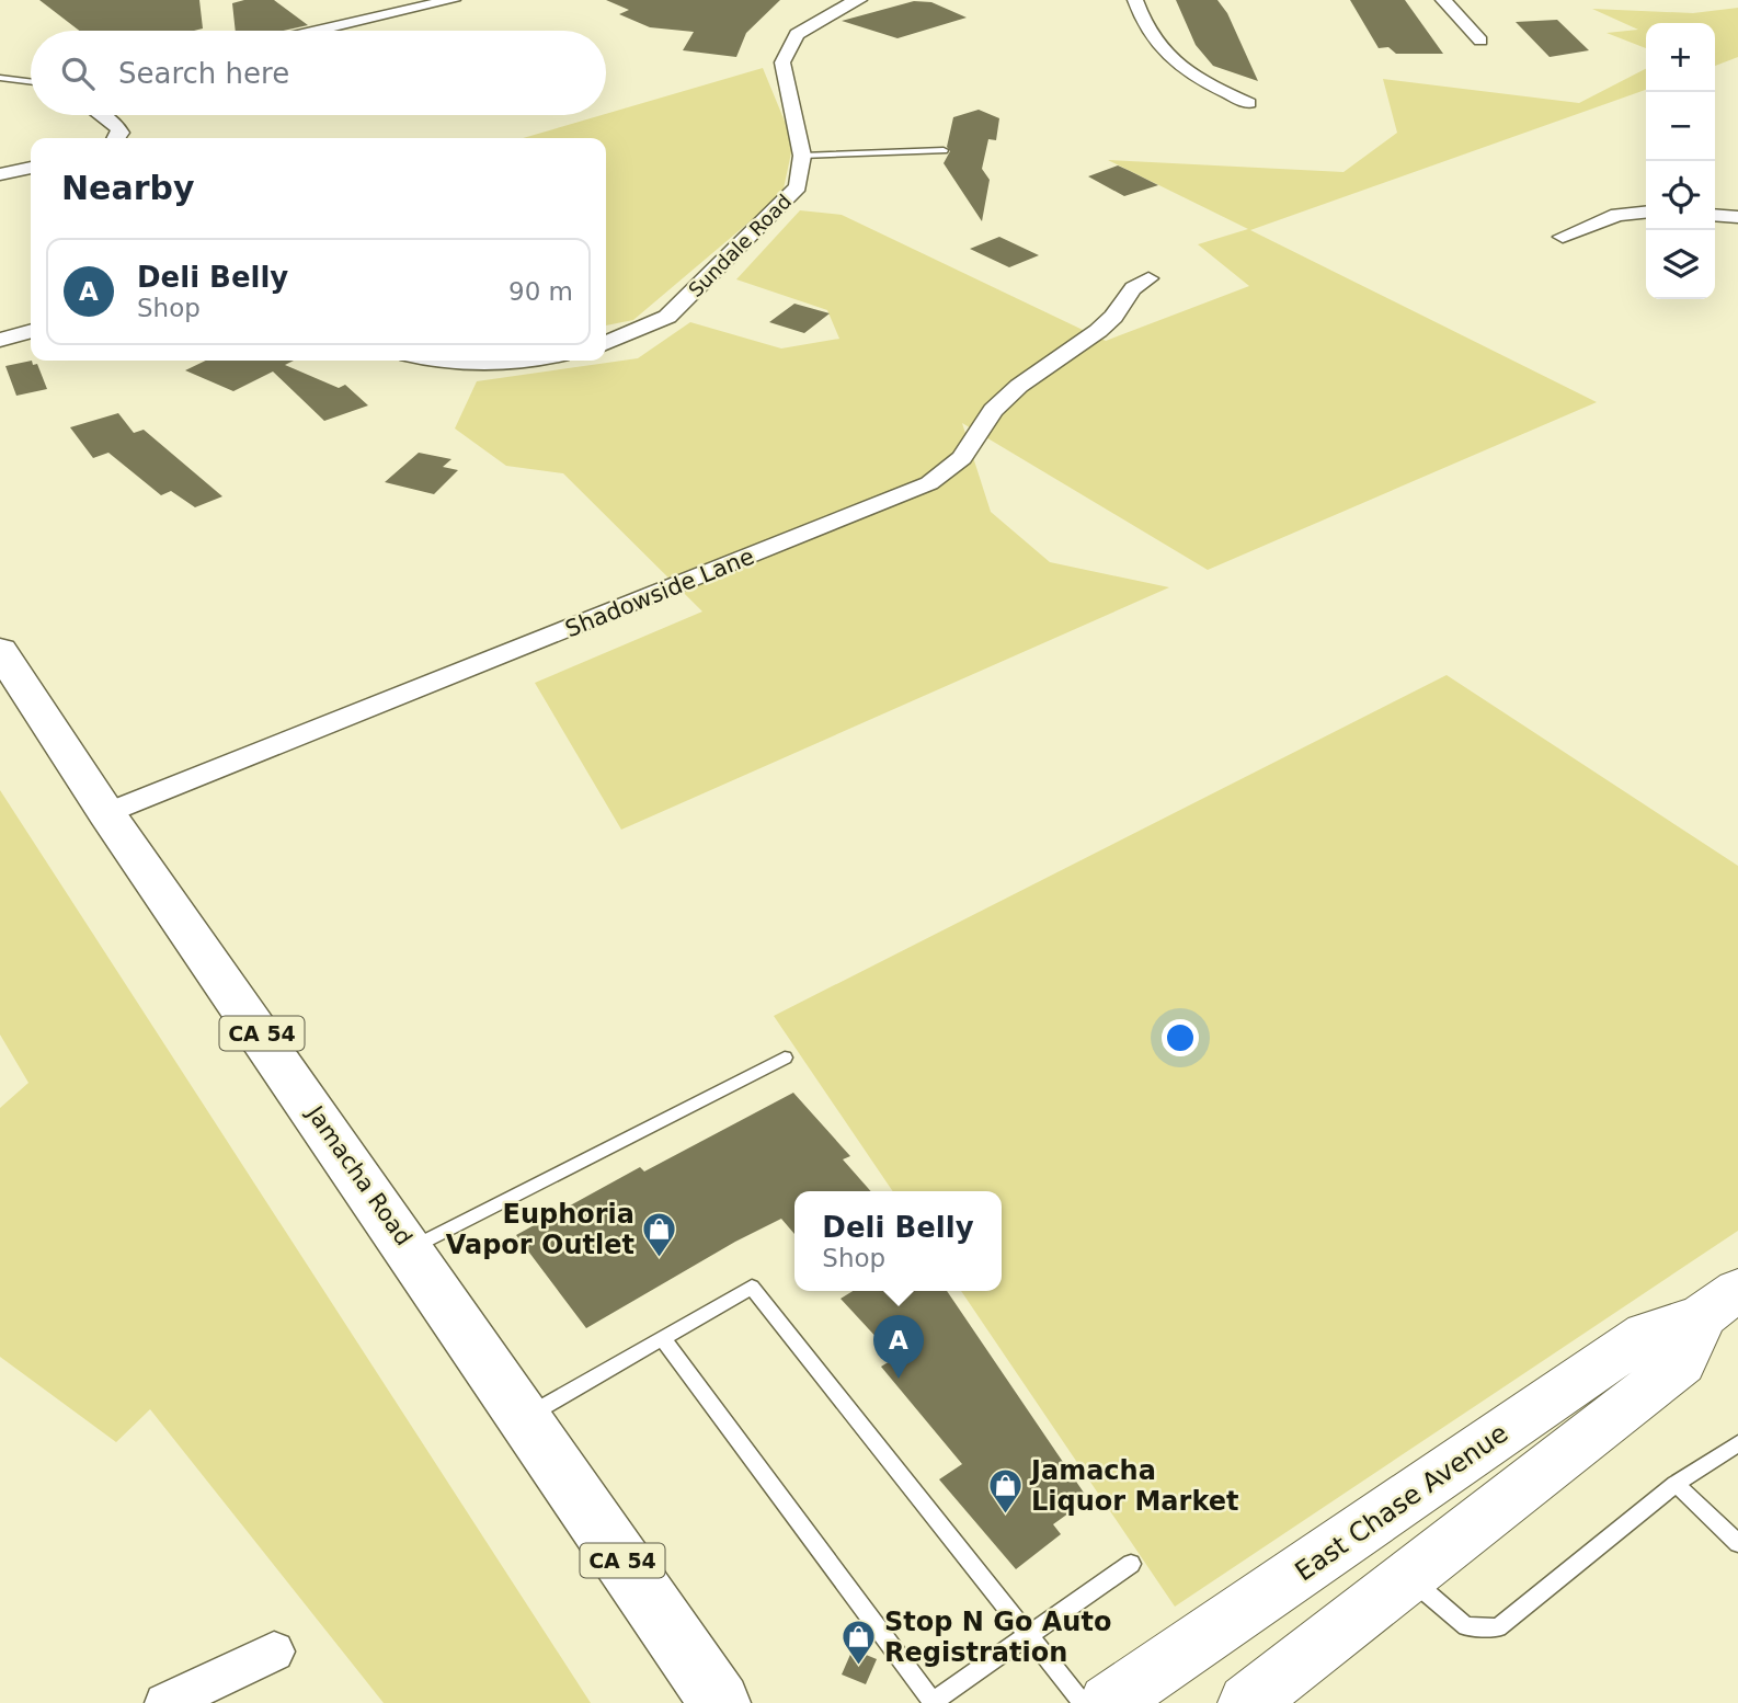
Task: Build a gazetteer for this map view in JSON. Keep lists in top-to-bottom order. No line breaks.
{"streets":{"main road":["CA 54","Jamacha Road","East Chase Avenue"],"street":["Sundale Road","Shadowside Lane"]},"crossings":[["Shadowside Lane","Jamacha Road"]],"places":{"shop":["Euphoria Vapor Outlet","Jamacha Liquor Market","Stop N Go Auto Registration"]},"page":{"map_buttons":["+","−"],"search":"Search here","heading":"Nearby","list":[{"mark":"A","name":"Deli Belly","note":"Shop","value":"90 m"}],"popup":["Deli Belly","Shop"],"pins":"A"}}
